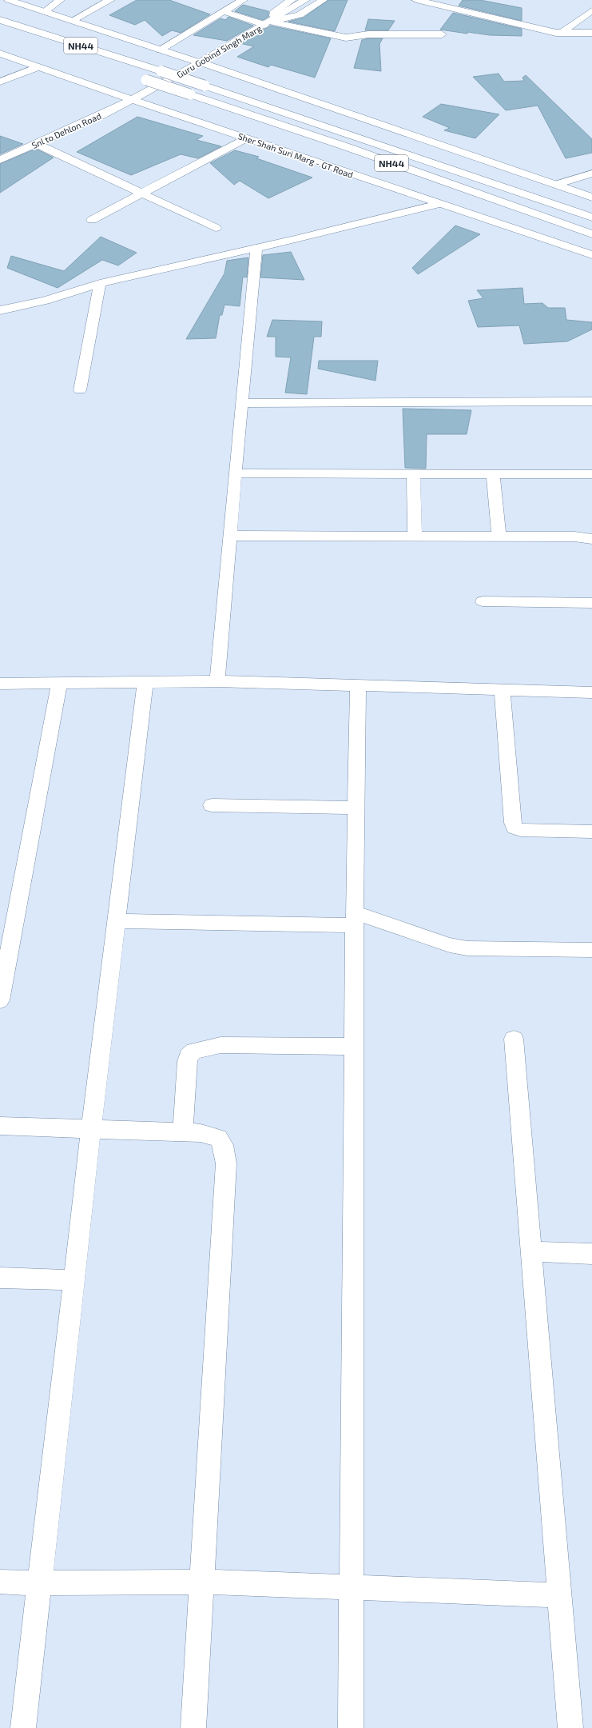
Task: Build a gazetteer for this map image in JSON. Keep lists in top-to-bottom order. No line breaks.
{"streets":{"main road":["NH44","Guru Gobind Singh Marg","Snl to Dehlon Road","Sher Shah Suri Marg - GT Road"]},"crossings":[["Guru Gobind Singh Marg","Snl to Dehlon Road"],["Guru Gobind Singh Marg","Sher Shah Suri Marg - GT Road"],["Snl to Dehlon Road","Sher Shah Suri Marg - GT Road"]]}
